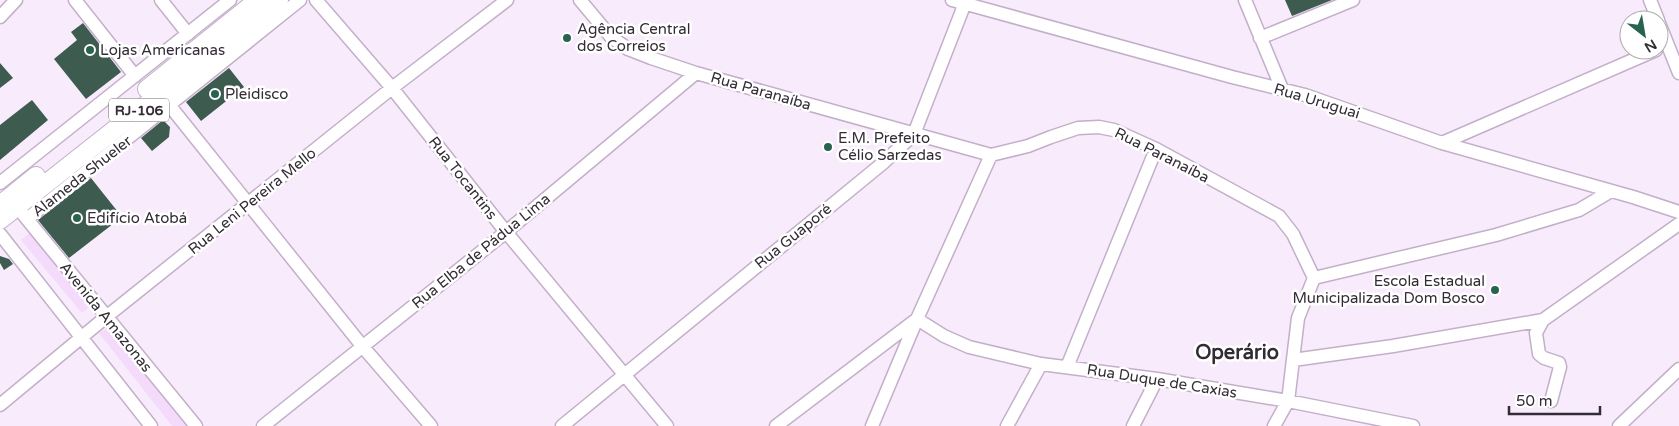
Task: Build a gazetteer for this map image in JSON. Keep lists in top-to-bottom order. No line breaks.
{"streets":{"highway":["RJ-106"],"street":["Rua Paranaíba","Rua Uruguai","Alameda Shueler","Rua Tocantins","Rua Leni Pereira Mello","Rua Guaporé","Rua Elba de Pádua Lima","Avenida Amazonas","Rua Duque de Caxias"]},"crossings":[["Rua Paranaíba","Rua Guaporé"],["Rua Paranaíba","Rua Elba de Pádua Lima"],["Rua Uruguai","Rua Guaporé"],["RJ-106","Alameda Shueler"],["RJ-106","Avenida Amazonas"],["Alameda Shueler","Avenida Amazonas"],["Rua Tocantins","Rua Leni Pereira Mello"],["Rua Tocantins","Rua Guaporé"],["Rua Tocantins","Rua Elba de Pádua Lima"],["Rua Leni Pereira Mello","Avenida Amazonas"]],"districts":["Operário"],"places":["Agência Central dos Correios","Lojas Americanas","Pleidisco","E.M. Prefeito Célio Sarzedas","Edifício Atobá","Escola Estadual Municipalizada Dom Bosco"],"scale_bar":"50 m","north":"bottom right"}
